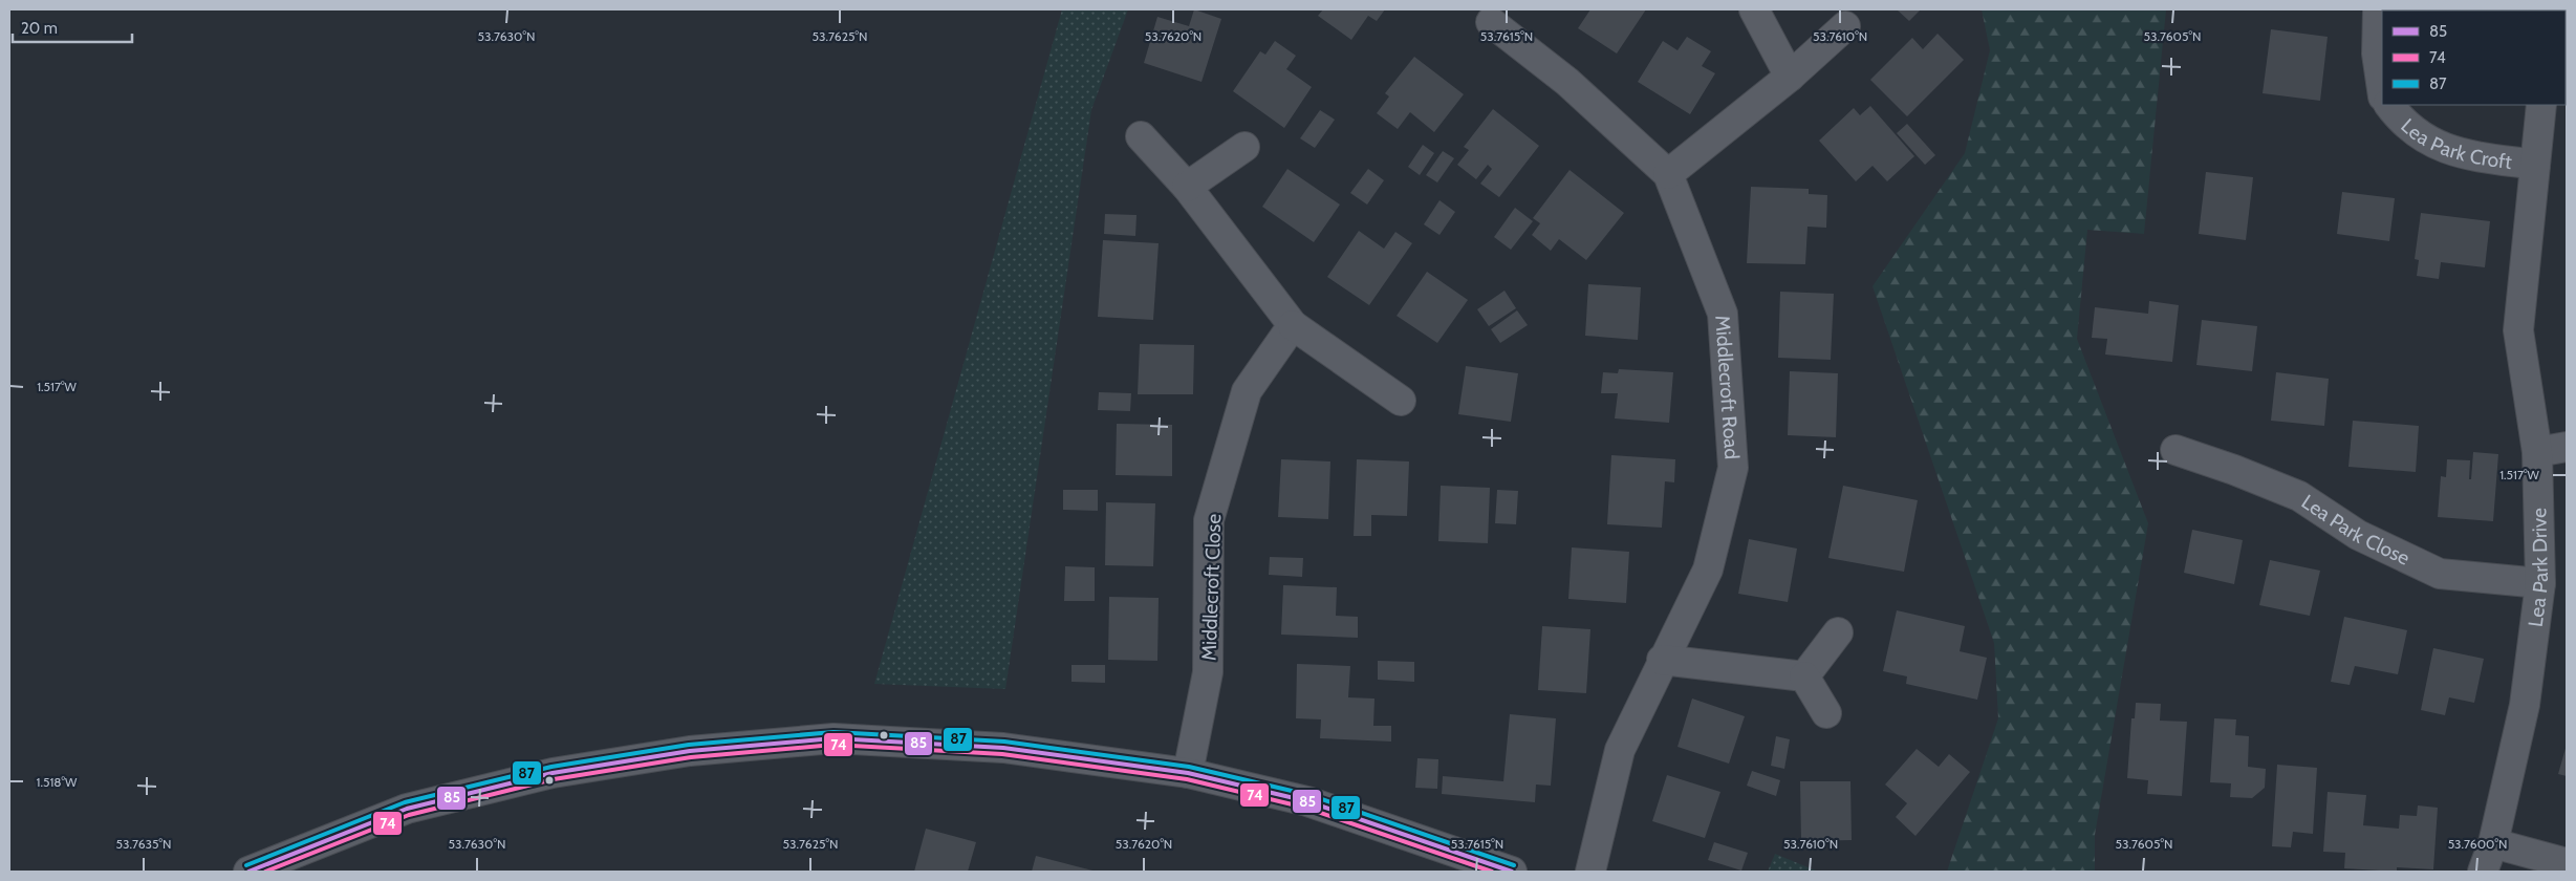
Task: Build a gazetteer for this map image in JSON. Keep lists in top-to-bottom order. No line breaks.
{"streets":{"street":["Lea Park Croft","Middlecroft Road","Lea Park Close","Lea Park Drive","Middlecroft Close"]},"crossings":[["Lea Park Croft","Lea Park Drive"],["Lea Park Close","Lea Park Drive"]],"lines":["transit line 87","transit line 85","transit line 74"],"legend":["85","74","87"],"scale_bar":"20 m","coordinates":["53.7630°N","53.7625°N","53.7620°N","53.7615°N","53.7610°N","53.7605°N","1.517°W","1.518°W","53.7635°N","53.7600°N"]}
